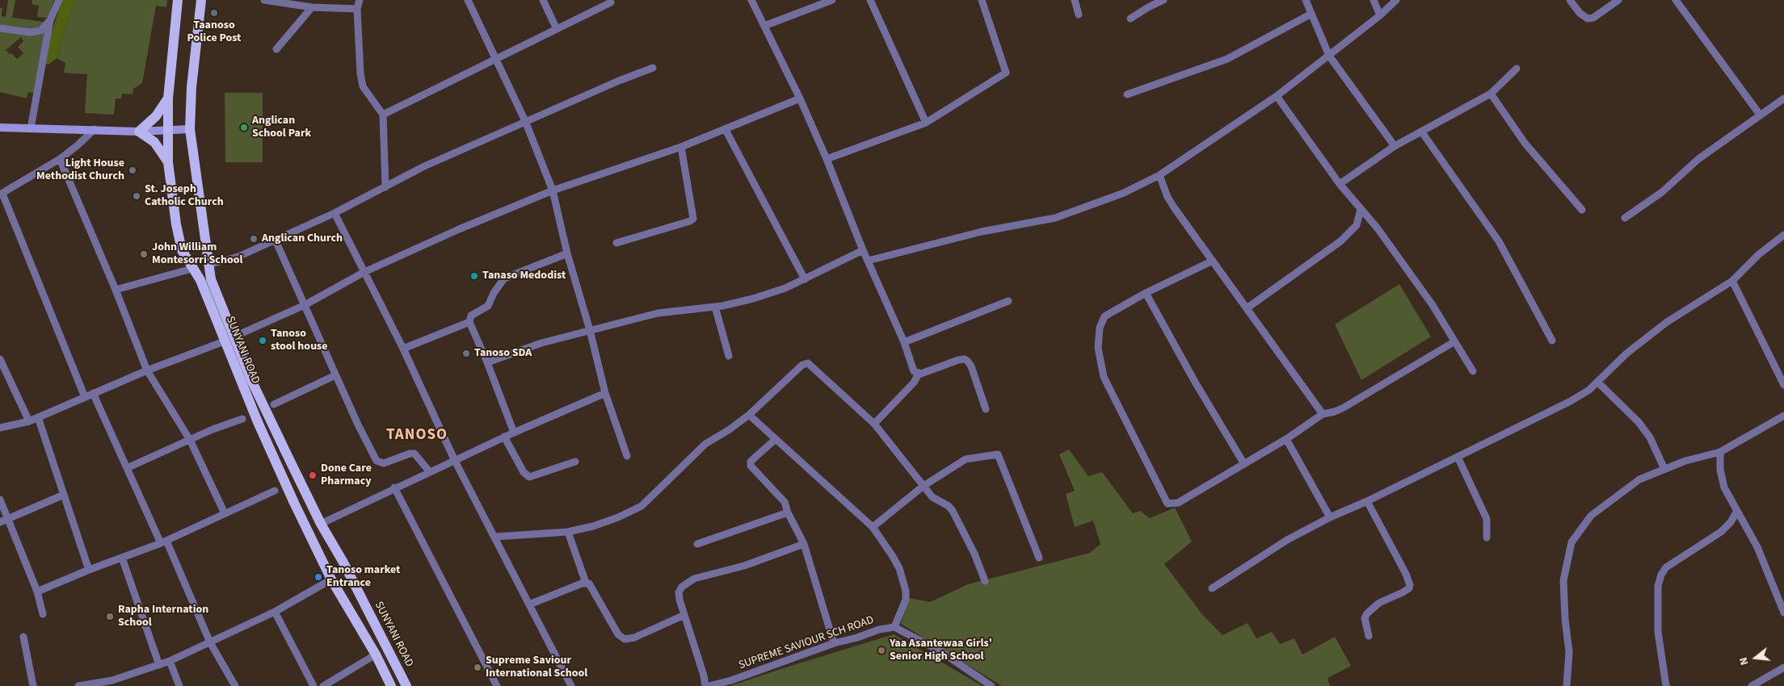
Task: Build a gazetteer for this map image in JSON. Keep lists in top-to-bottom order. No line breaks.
{"streets":{"main road":["SUNYANI ROAD"],"street":["SUPREME SAVIOUR SCH ROAD"]},"districts":["TANOSO"],"places":["Taanoso Police Post","Anglican School Park","Light House Methodist Church","St. Joseph Catholic Church","Anglican Church","John William Montesorri School","Tanaso Medodist","Tanoso stool house","Tanoso SDA","Done Care Pharmacy","Tanoso market Entrance","Rapha Internation School","Yaa Asantewaa Girls' Senior High School","Supreme Saviour International School"],"north":"left"}
